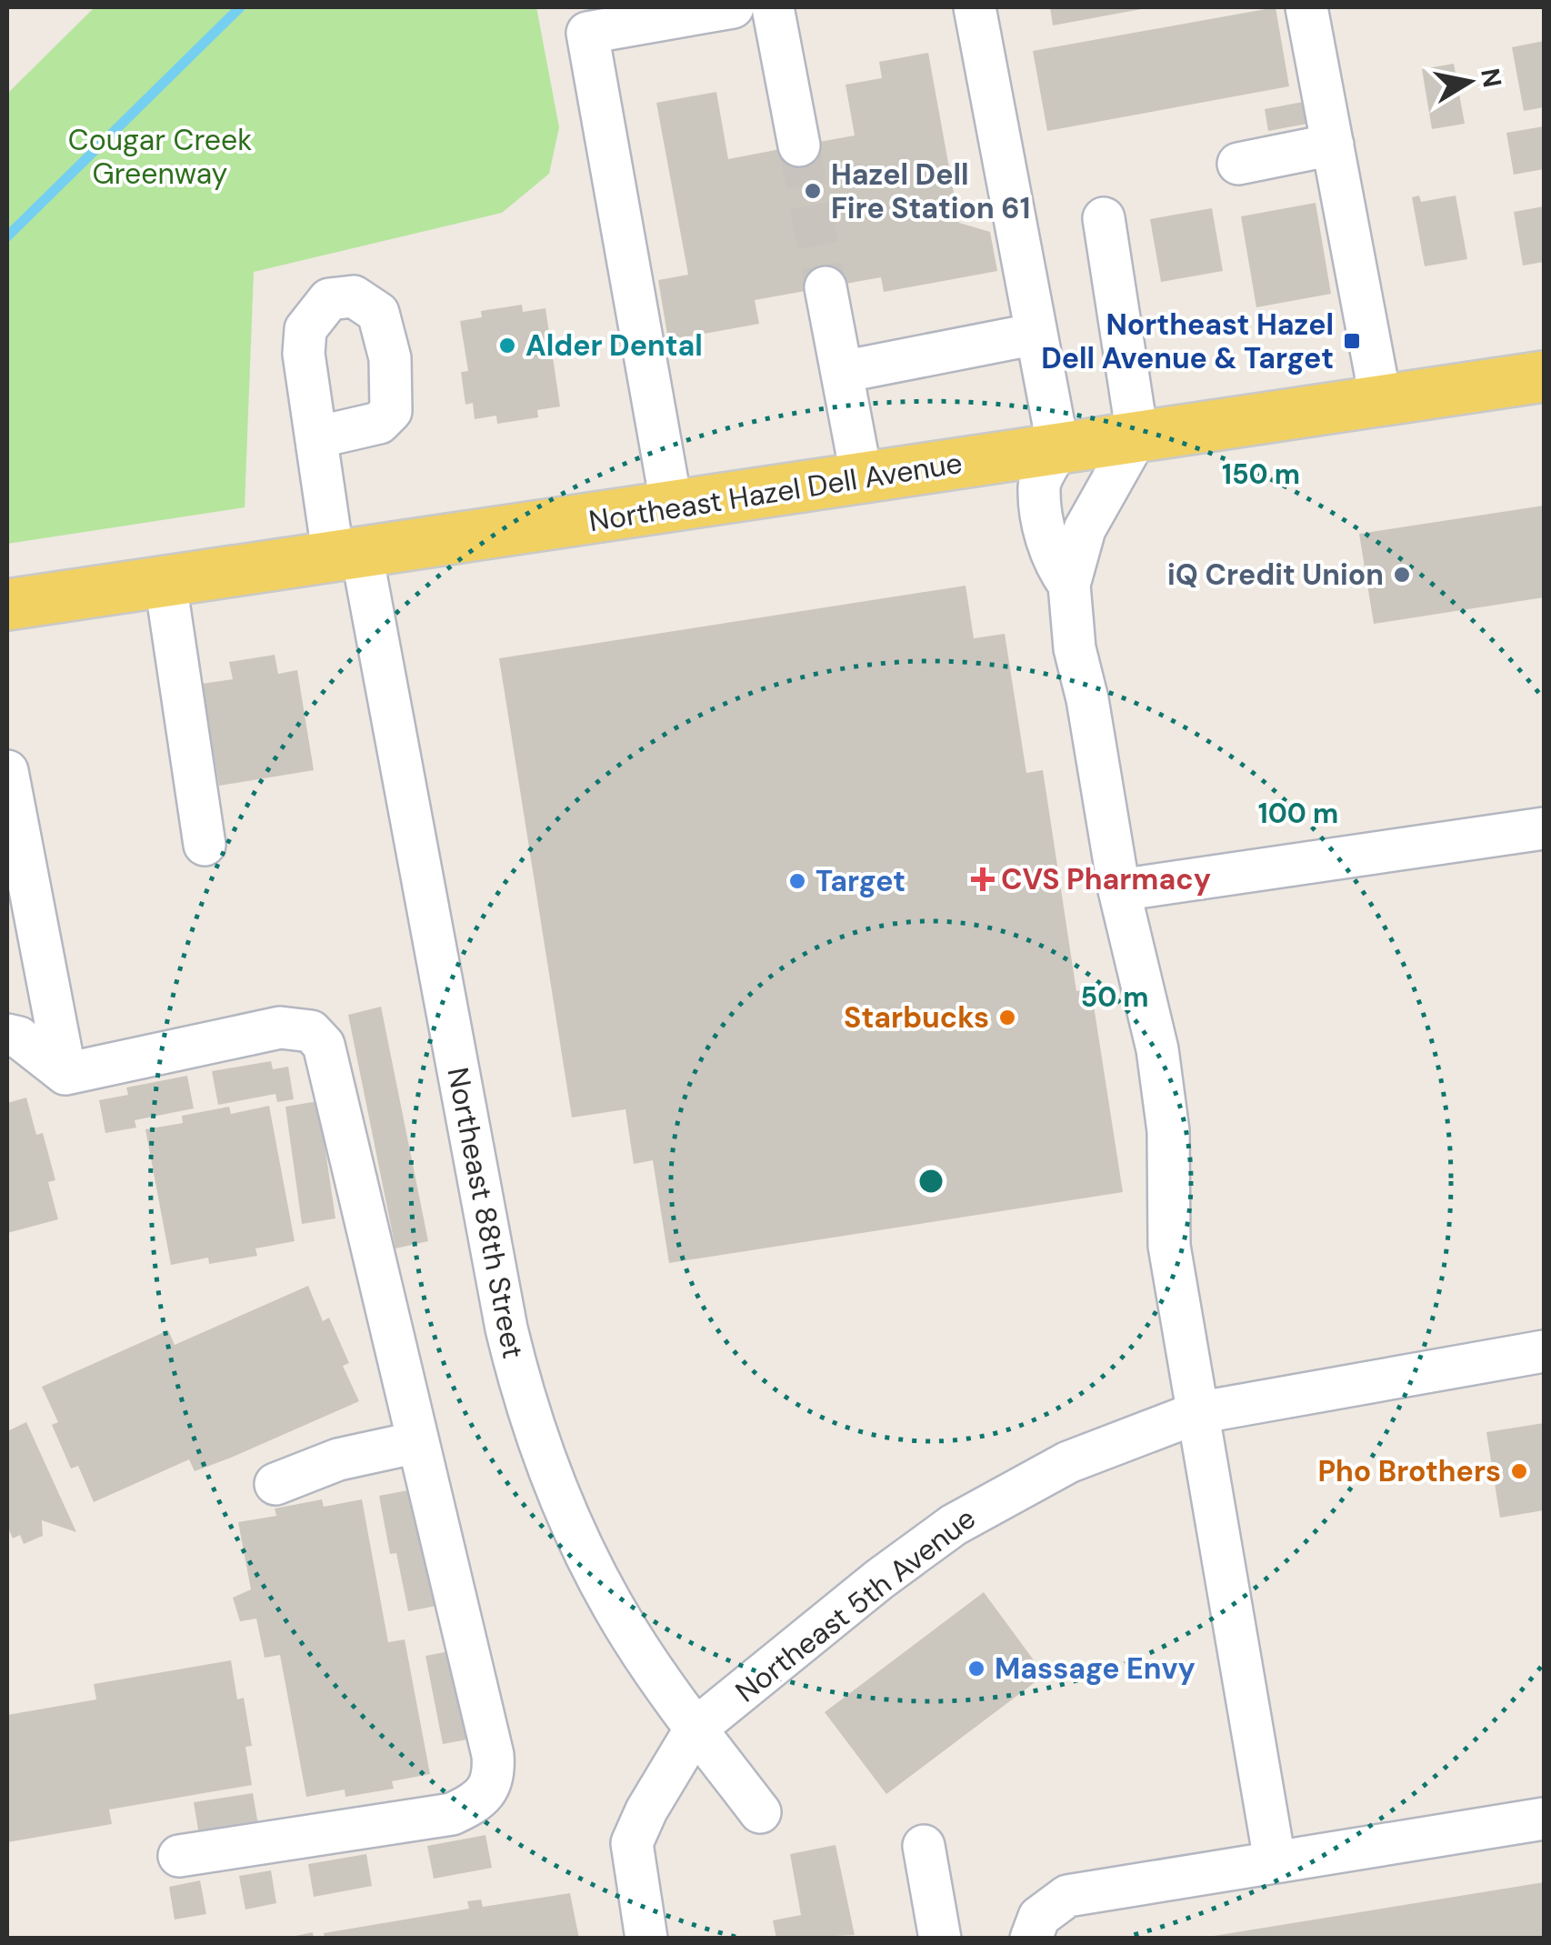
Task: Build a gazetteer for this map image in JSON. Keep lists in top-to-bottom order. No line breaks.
{"streets":{"main road":["Northeast Hazel Dell Avenue"],"street":["Northeast 88th Street","Northeast 5th Avenue"]},"crossings":[["Northeast Hazel Dell Avenue","Northeast 88th Street"],["Northeast 88th Street","Northeast 5th Avenue"]],"parks":["Cougar Creek Greenway"],"places":{"other":["Hazel Dell Fire Station 61","Alder Dental","iQ Credit Union","Target","Starbucks","Pho Brothers","Massage Envy"],"transit":["Northeast Hazel Dell Avenue & Target"],"health":["CVS Pharmacy"]},"north":"right","rings":["150 m","100 m","50 m"]}
